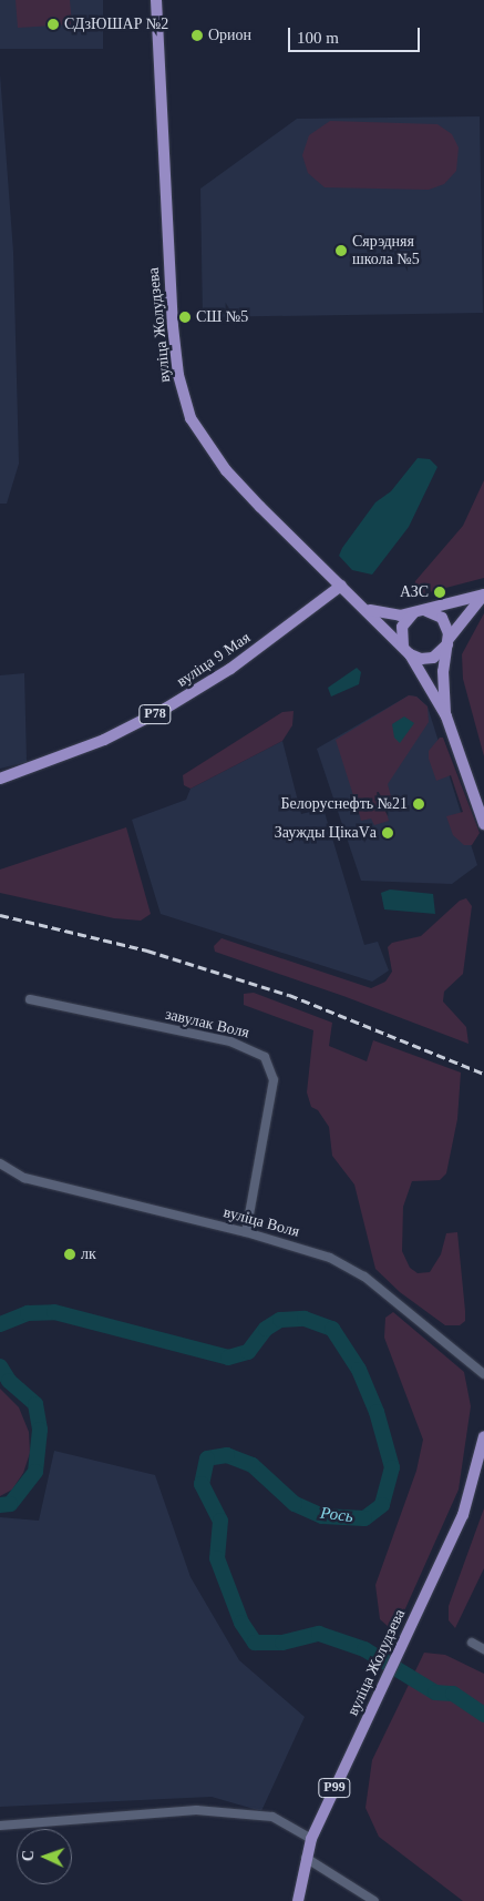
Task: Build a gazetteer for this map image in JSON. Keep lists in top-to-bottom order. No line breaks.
{"streets":{"main road":["вуліца Жолудзева","вуліца 9 Мая","Р78","Р99"],"street":["завулак Воля","вуліца Воля"]},"crossings":[["вуліца Жолудзева","вуліца 9 Мая"],["завулак Воля","вуліца Воля"]],"water":["Рось"],"places":["СДзЮШАР №2","Орион","Сярэдняя школа №5","СШ №5","АЗС","Белоруснефть №21","Заужды ЦікаVа","лк"],"scale_bar":"100 m","north":"left"}
